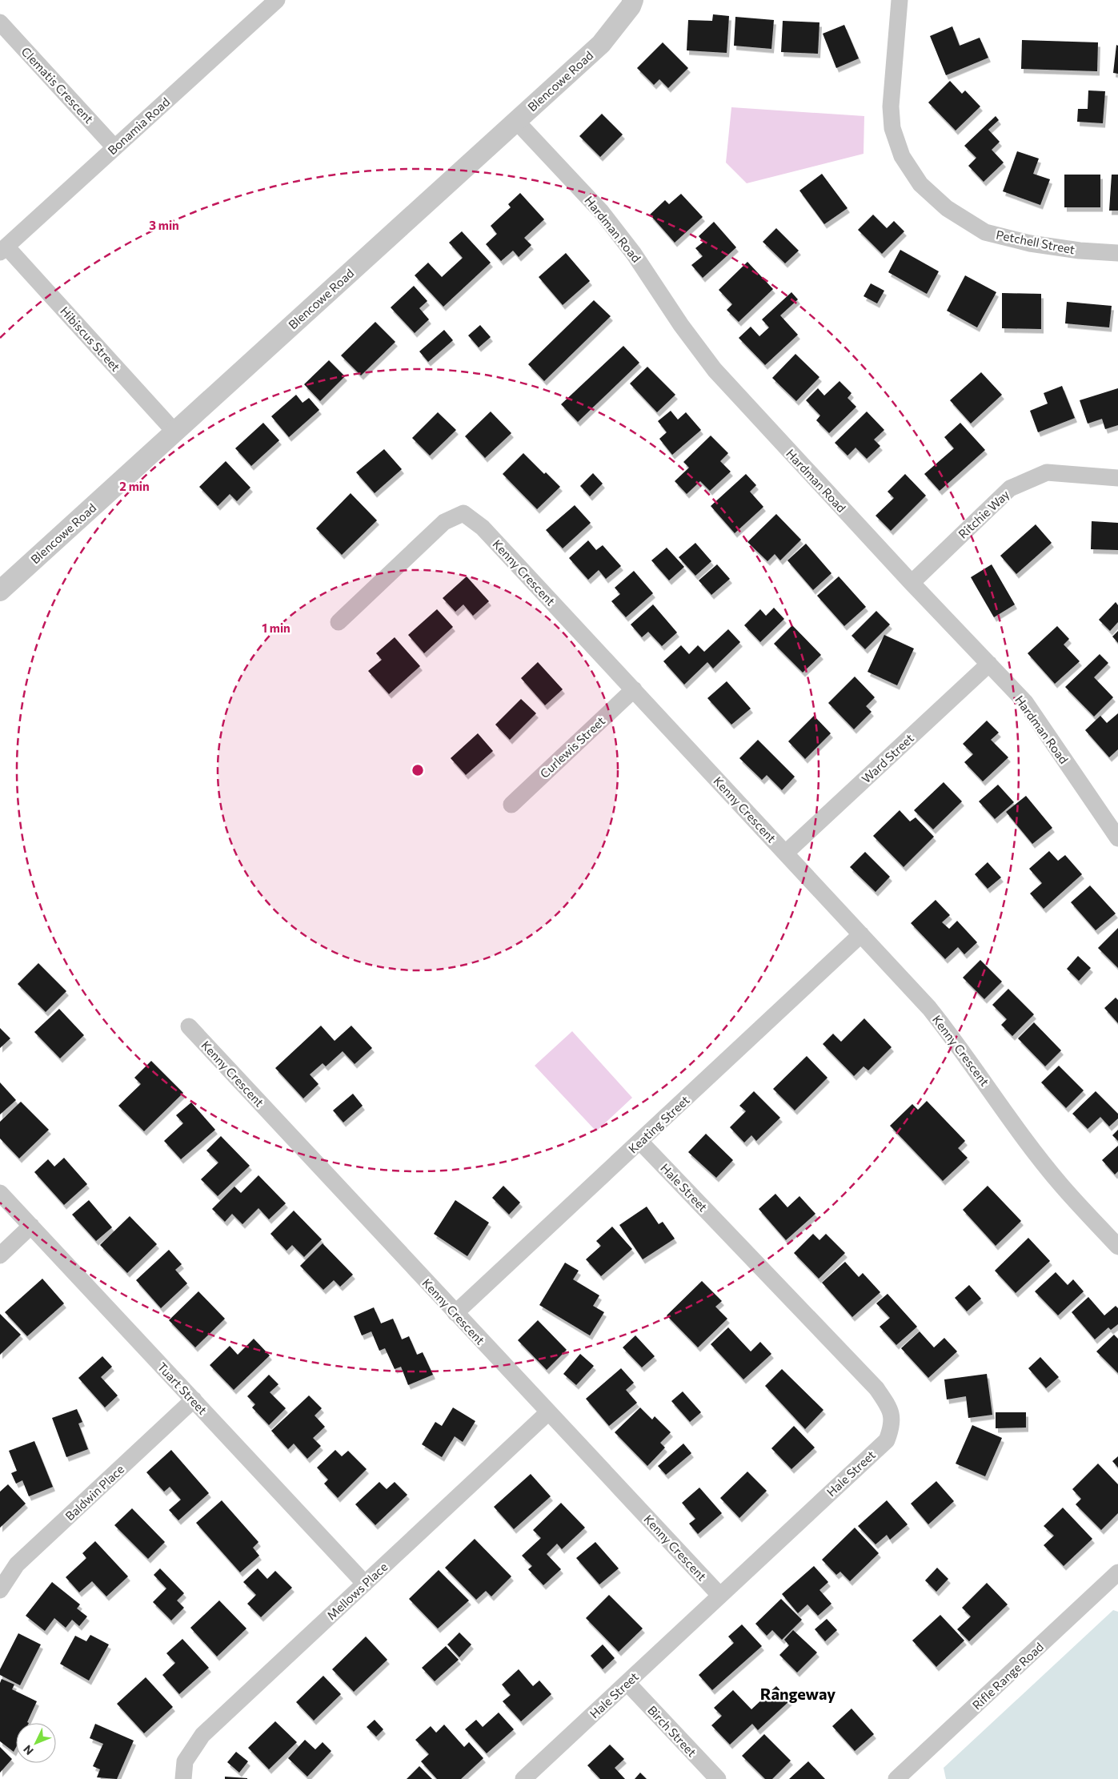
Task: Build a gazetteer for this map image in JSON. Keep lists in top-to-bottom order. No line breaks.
{"streets":{"street":["Blencowe Road","Clematis Crescent","Bonamia Road","Hardman Road","Petchell Street","Hibiscus Street","Ritchie Way","Kenny Crescent","Curlewis Street","Ward Street","Keating Street","Hale Street","Tuart Street","Baldwin Place","Mellows Place","Rifle Range Road","Birch Street"]},"crossings":[["Blencowe Road","Hardman Road"],["Blencowe Road","Hibiscus Street"],["Clematis Crescent","Bonamia Road"],["Bonamia Road","Hibiscus Street"],["Hardman Road","Ritchie Way"],["Hardman Road","Ward Street"],["Kenny Crescent","Curlewis Street"],["Kenny Crescent","Ward Street"],["Kenny Crescent","Keating Street"],["Kenny Crescent","Hale Street"],["Kenny Crescent","Mellows Place"],["Keating Street","Hale Street"],["Hale Street","Birch Street"],["Tuart Street","Baldwin Place"],["Tuart Street","Mellows Place"]],"districts":["Rangeway"],"north":"bottom left","rings":["3 min","2 min","1 min"]}
